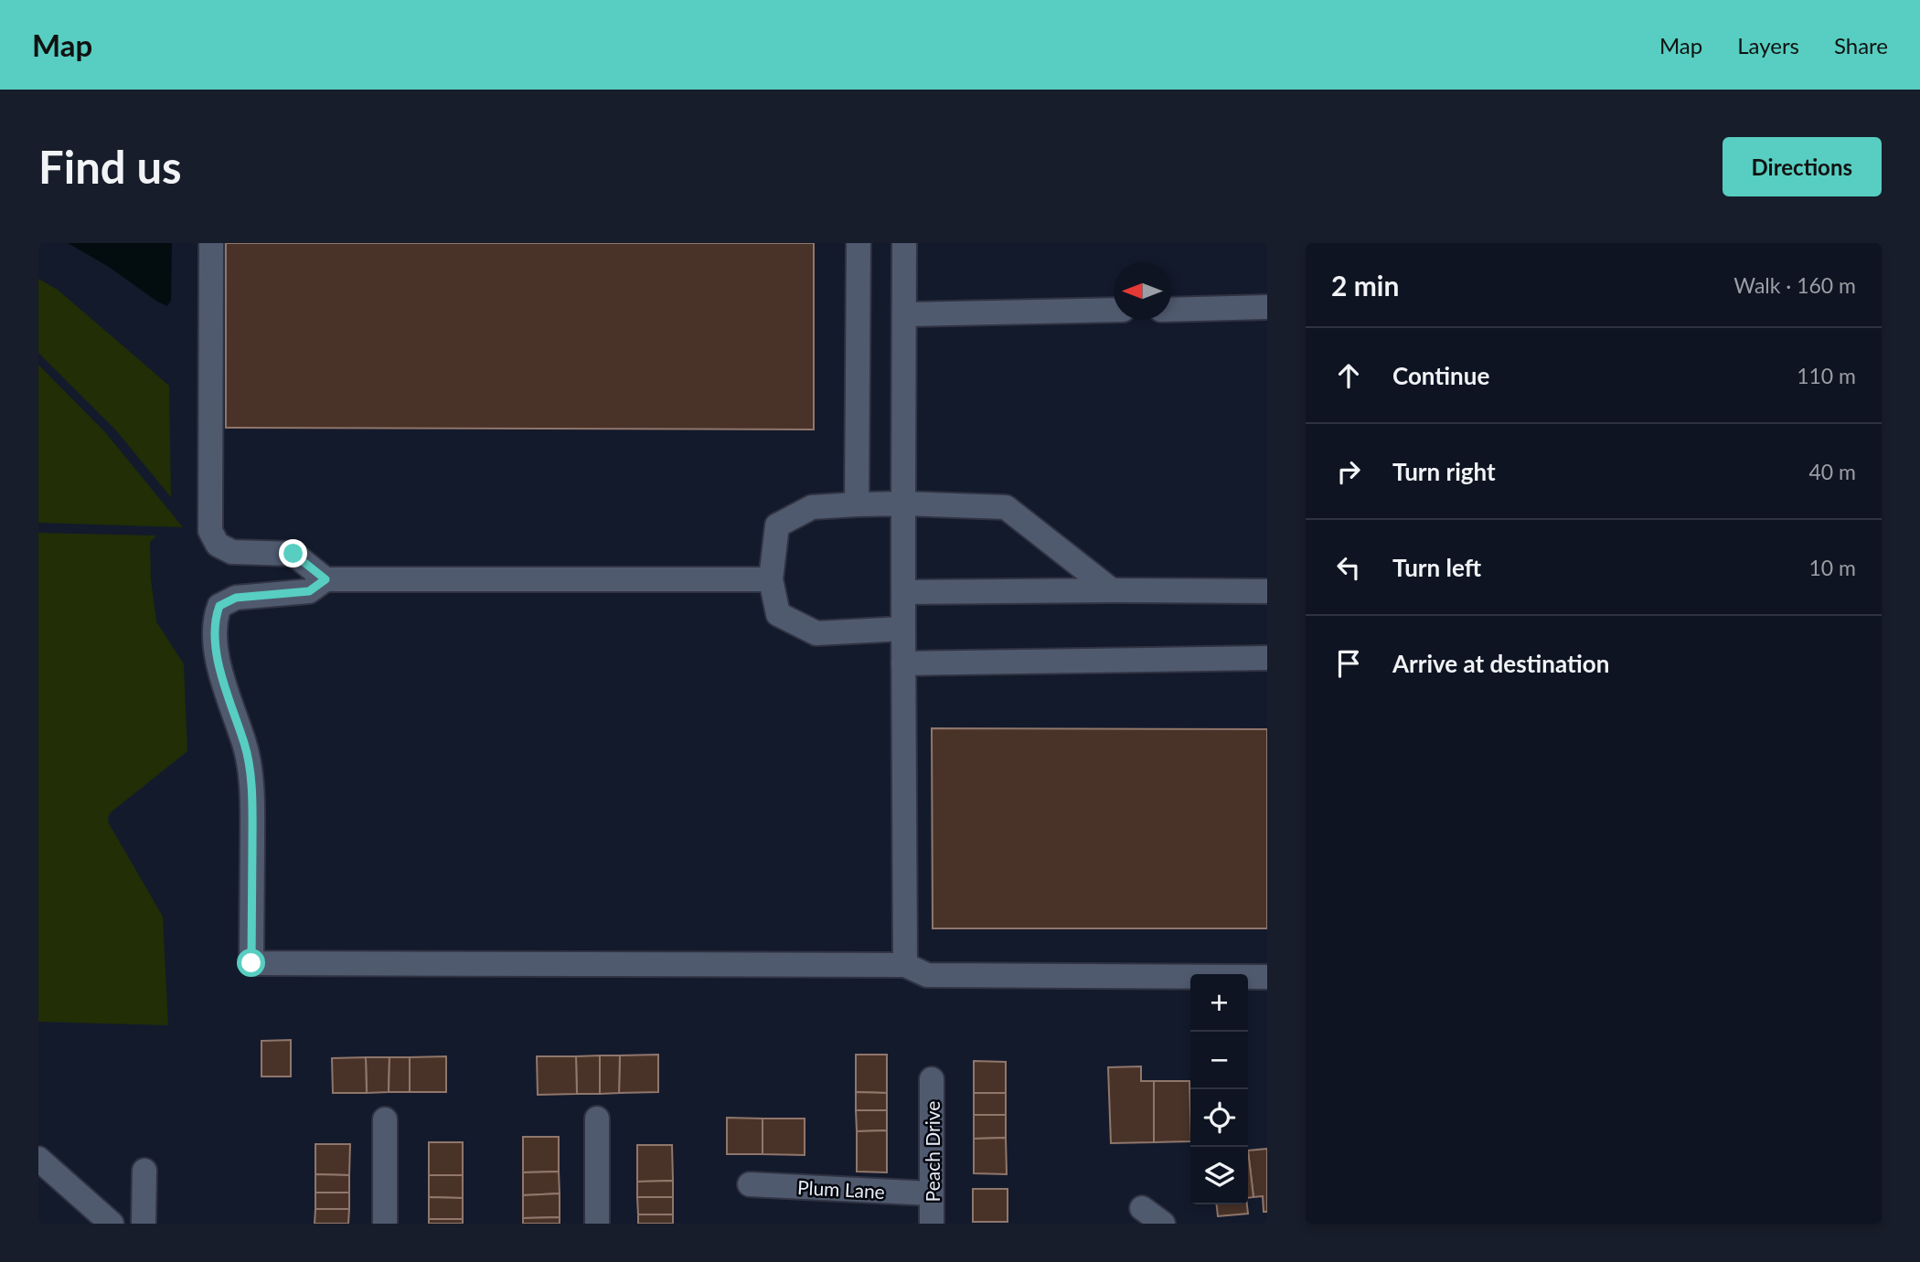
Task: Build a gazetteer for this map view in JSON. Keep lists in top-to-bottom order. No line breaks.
{"streets":{"street":["Peach Drive","Plum Lane"]},"crossings":[["Peach Drive","Plum Lane"]],"north":"left","page":{"header":"Map","nav":["Map","Layers","Share"],"buttons":"Directions","title":"Find us","heading":["2 min","Walk · 160 m"],"list":[["Continue","110 m"],["Turn right","40 m"],["Turn left","10 m"],"Arrive at destination"],"map_buttons":["+","−"]}}
